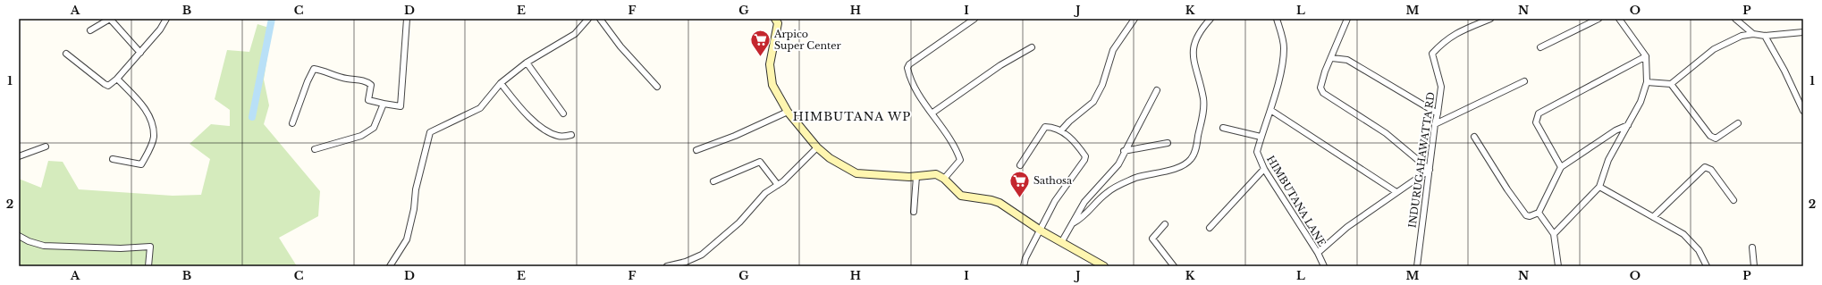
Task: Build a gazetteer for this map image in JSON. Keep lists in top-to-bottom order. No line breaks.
{"streets":{"street":["INDURUGAHAWATTA RD","HIMBUTANA LANE"]},"districts":["HIMBUTANA WP"],"places":{"supermarket":["Arpico Super Center","Sathosa"]},"grid":{"columns":["A","B","C","D","E","F","G","H","I","J","K","L","M","N","O","P"],"rows":["1","2"]}}
